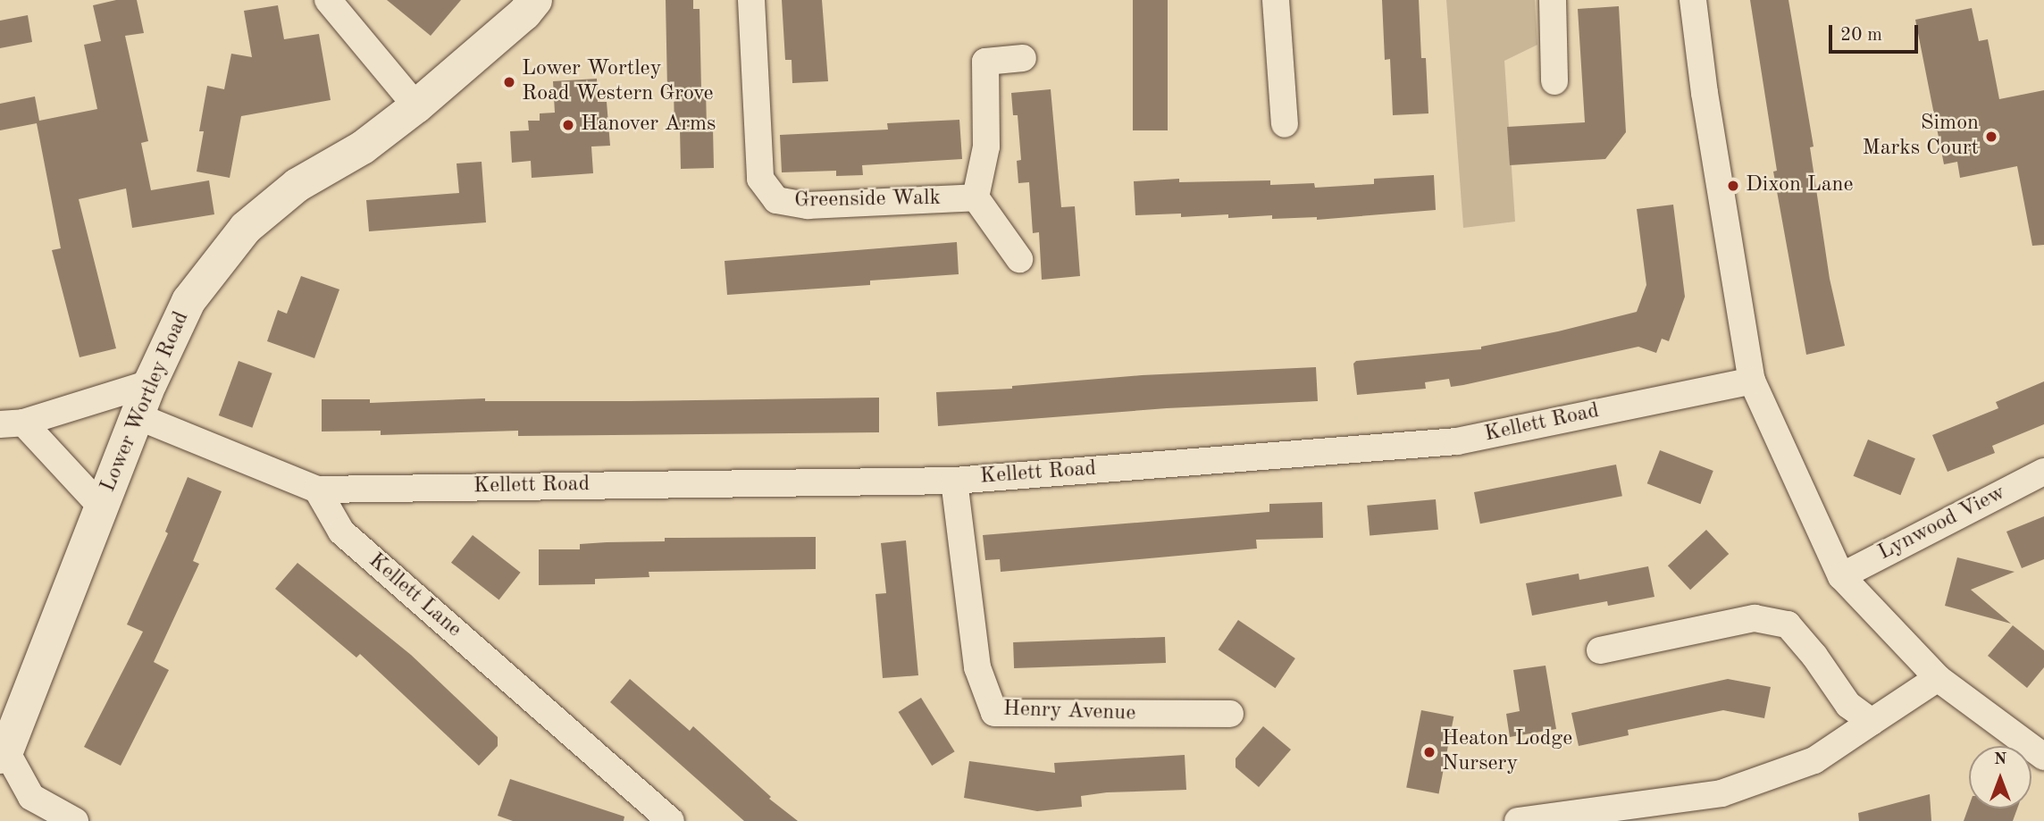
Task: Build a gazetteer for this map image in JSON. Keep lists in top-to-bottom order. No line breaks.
{"streets":{"street":["Greenside Walk","Lower Wortley Road","Kellett Road","Lynwood View","Kellett Lane","Henry Avenue"]},"crossings":[["Kellett Road","Kellett Lane"],["Kellett Road","Henry Avenue"]],"places":["Lower Wortley Road Western Grove","Hanover Arms","Simon Marks Court","Dixon Lane","Heaton Lodge Nursery"],"scale_bar":"20 m","north":"top"}
